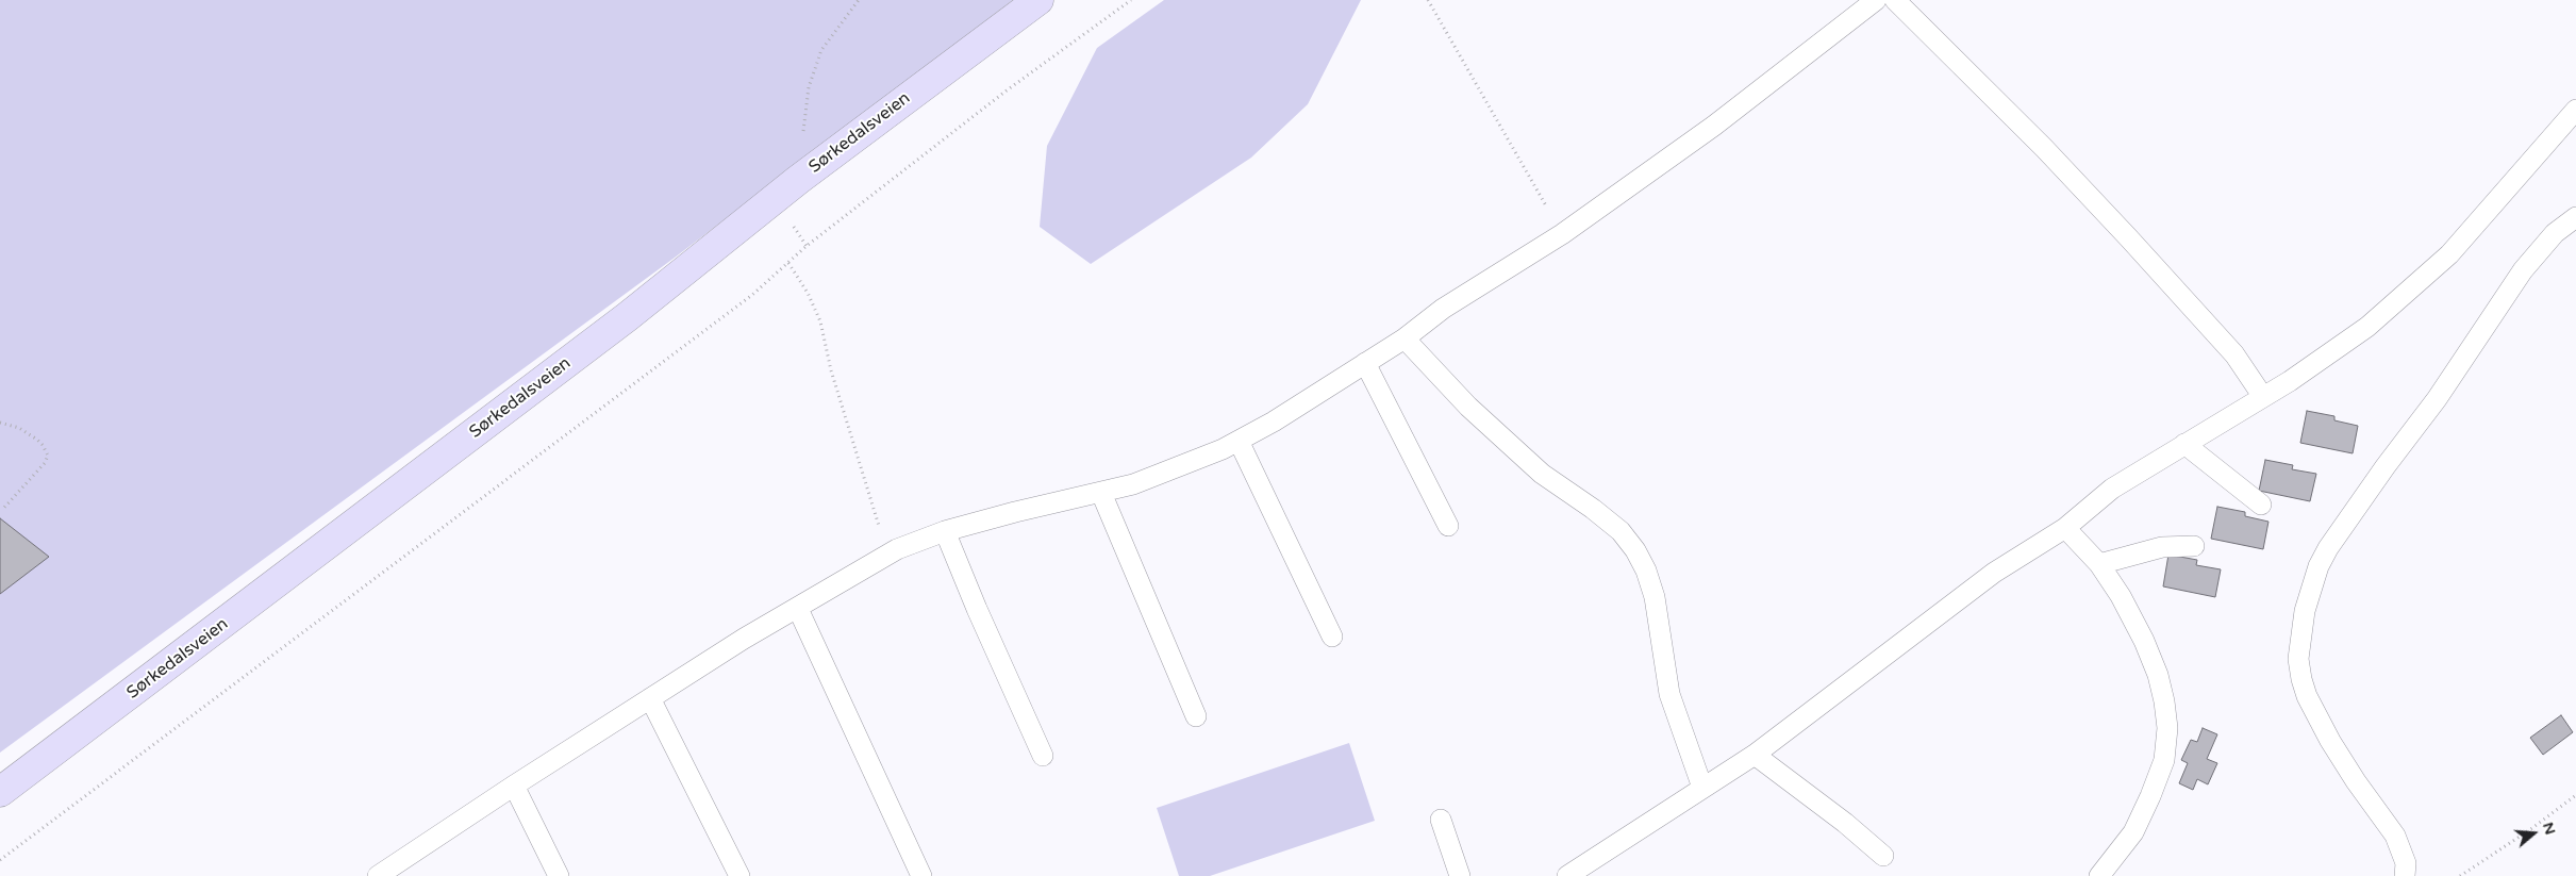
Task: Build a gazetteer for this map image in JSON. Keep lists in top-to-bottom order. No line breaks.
{"streets":{"street":["Sørkedalsveien"]},"north":"right"}
